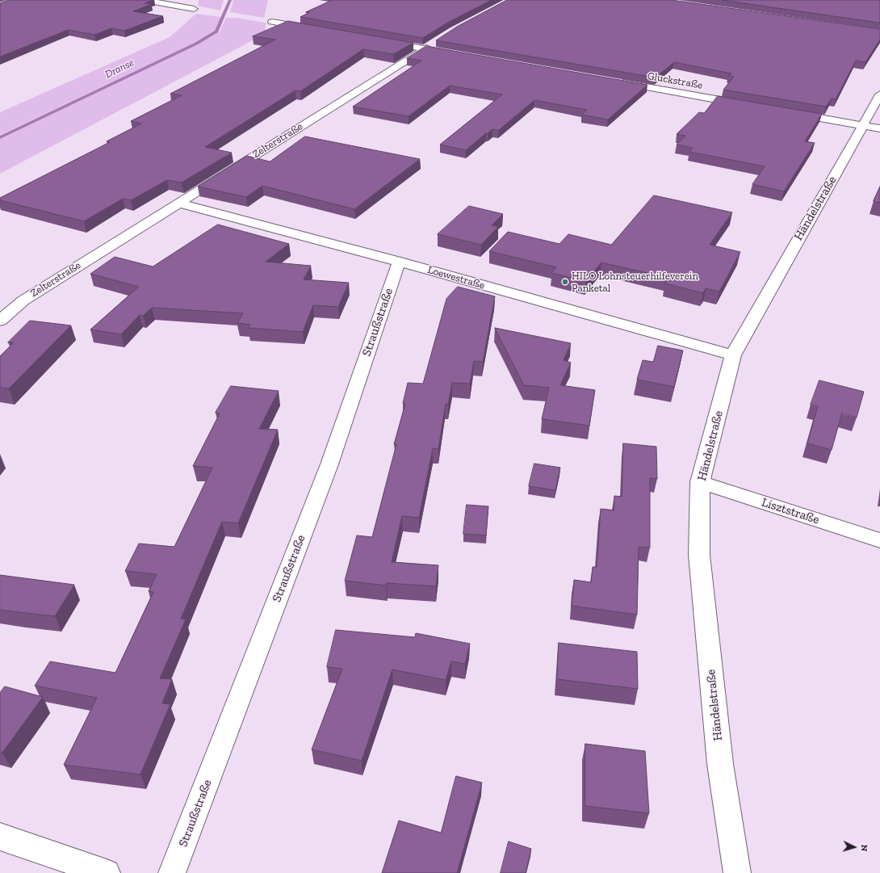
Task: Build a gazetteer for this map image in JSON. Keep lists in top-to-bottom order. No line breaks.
{"streets":{"street":["Gluckstraße","Zelterstraße","Händelstraße","Loewestraße","Straußstraße","Lisztstraße"]},"crossings":[["Zelterstraße","Loewestraße"],["Händelstraße","Loewestraße"],["Händelstraße","Lisztstraße"],["Loewestraße","Straußstraße"]],"water":["Dranse"],"places":["HILO Lohnsteuerhilfeverein Panketal"],"north":"right"}
